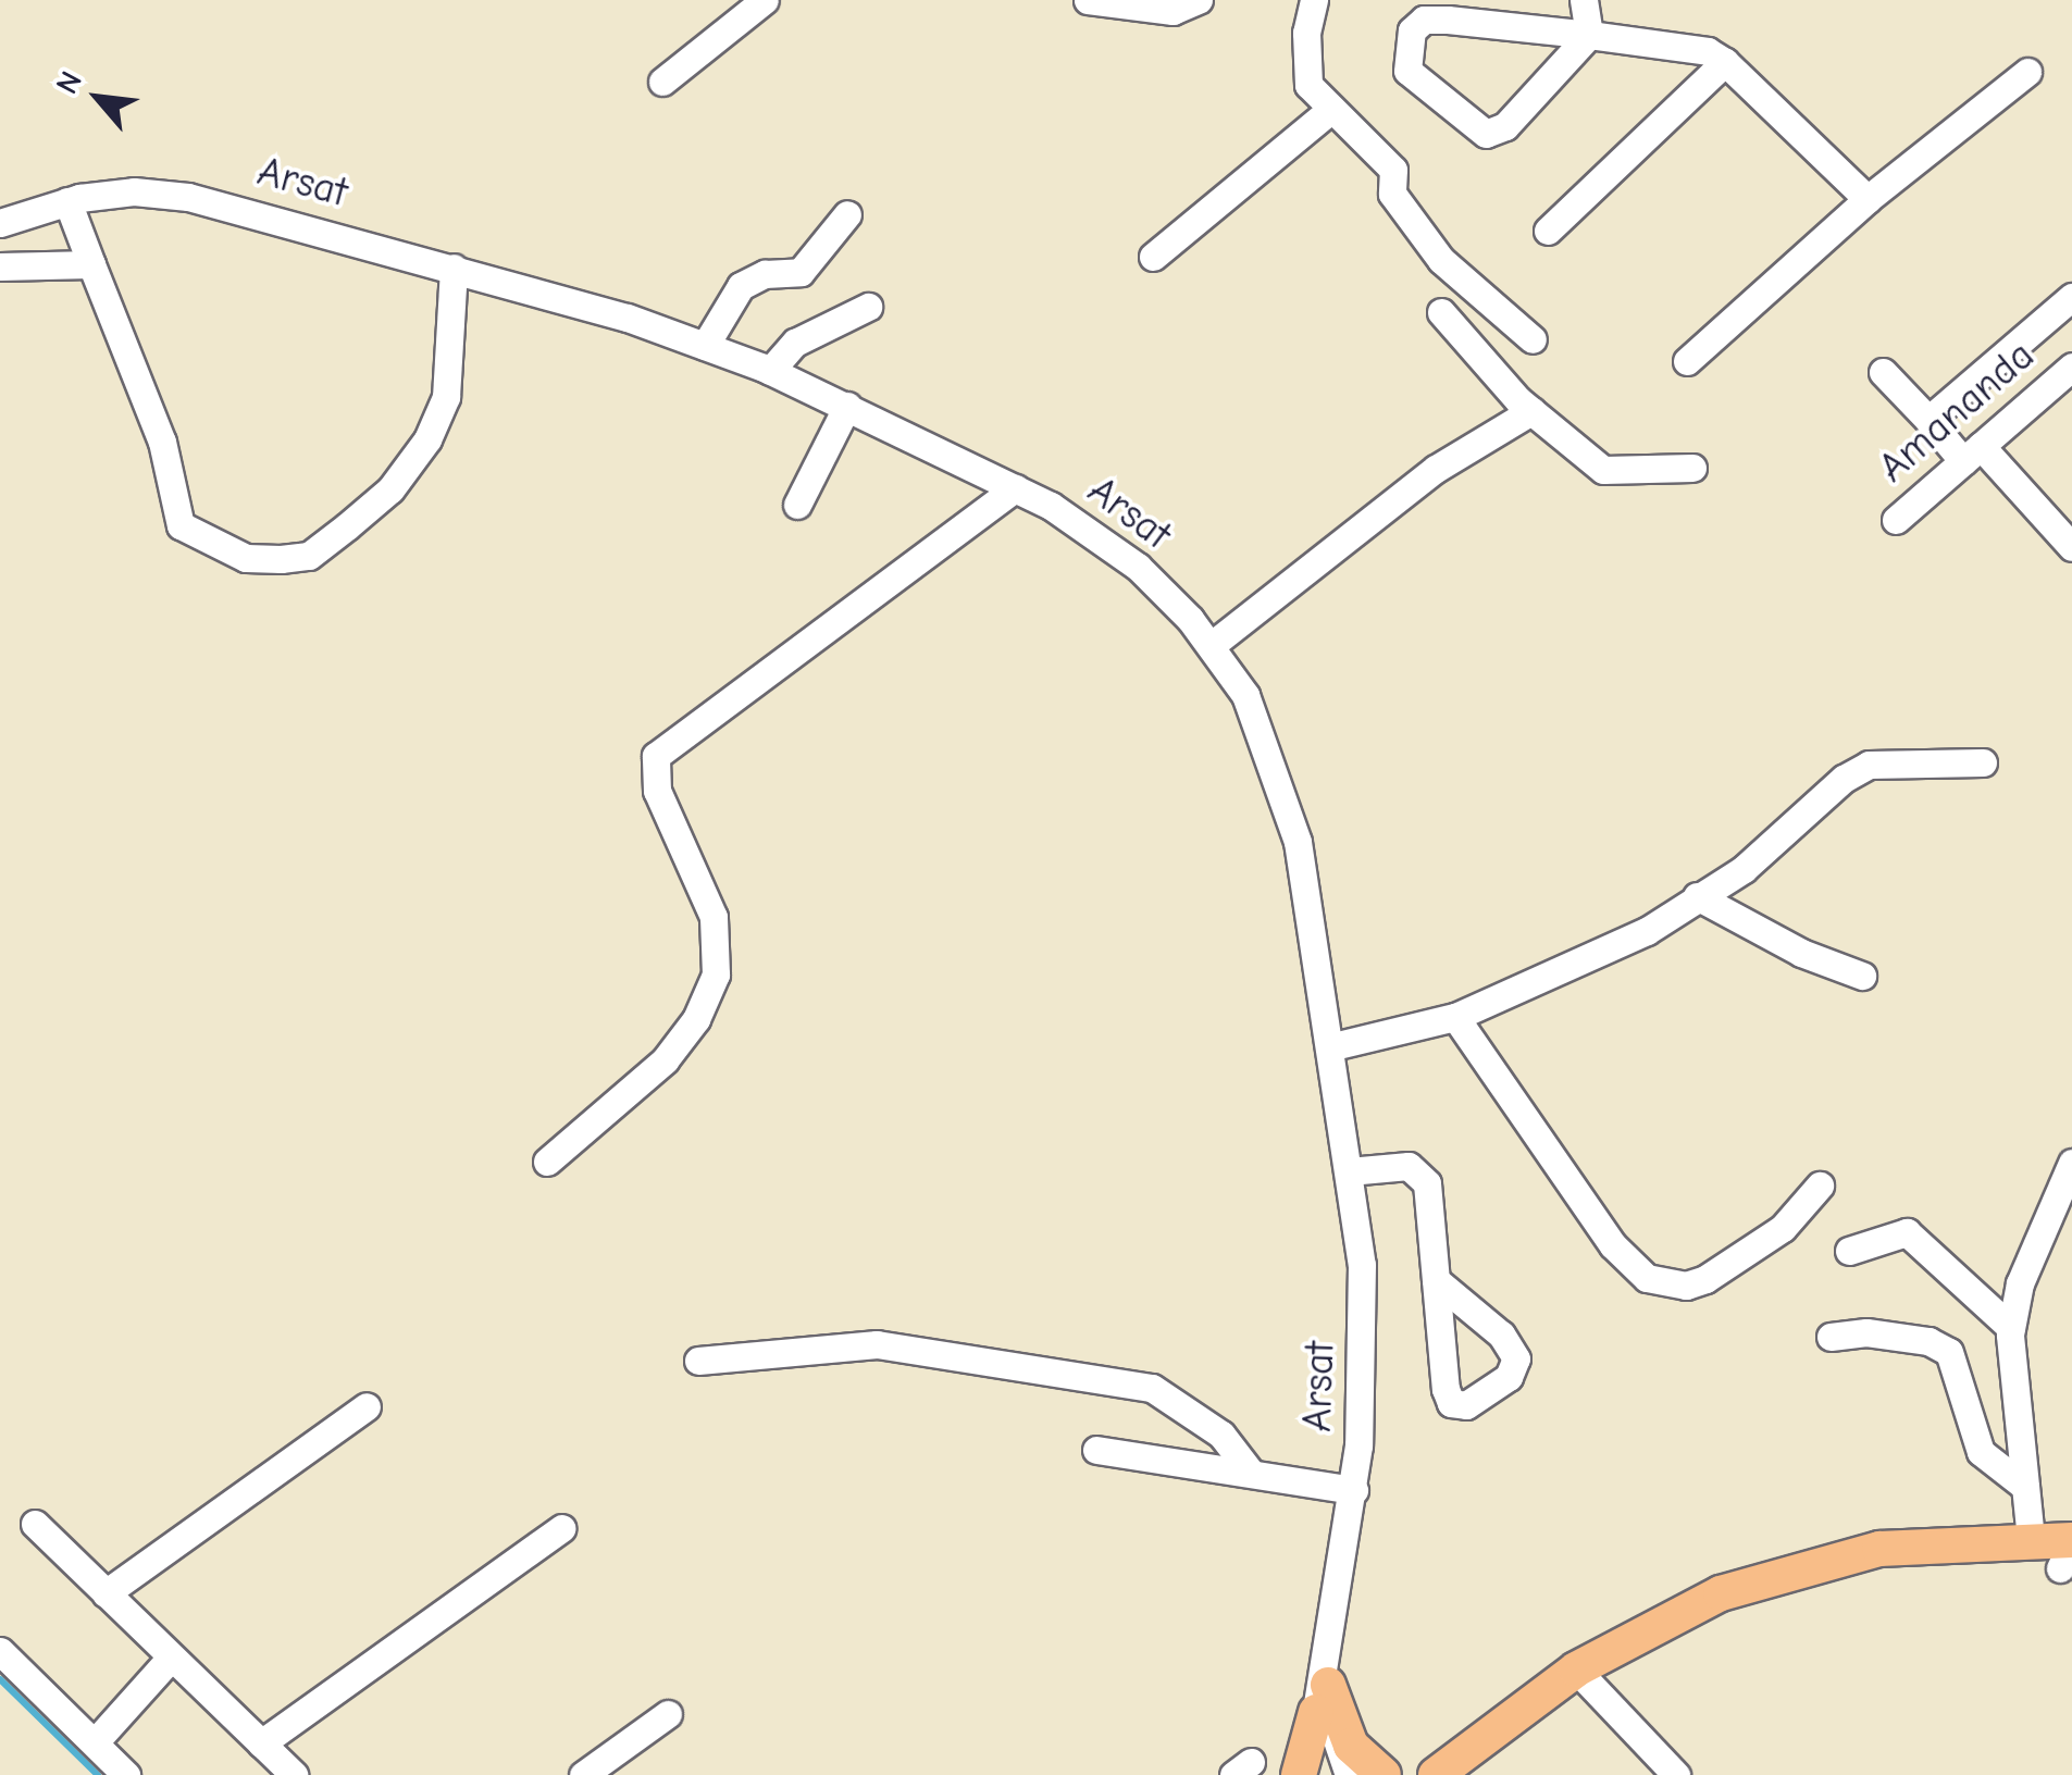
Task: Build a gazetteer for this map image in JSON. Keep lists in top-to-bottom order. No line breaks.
{"streets":{"street":["Arsat","Amananda"]},"north":"top left"}
